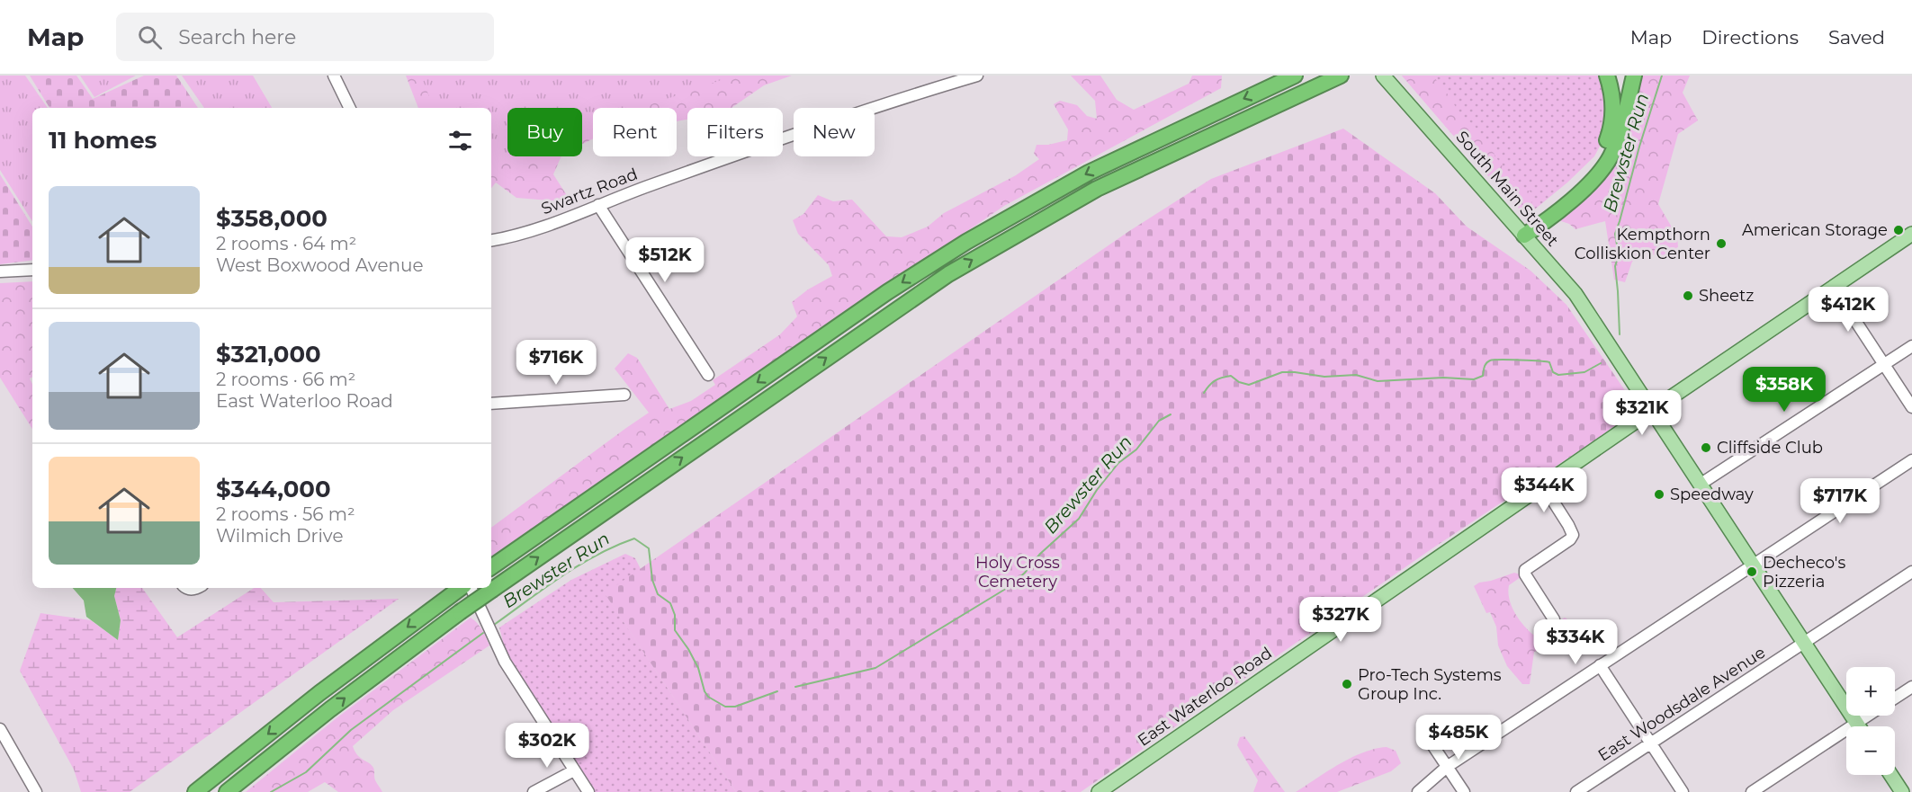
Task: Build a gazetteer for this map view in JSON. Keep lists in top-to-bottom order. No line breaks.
{"streets":{"main road":["South Main Street","East Waterloo Road"],"street":["Swartz Road","East Woodsdale Avenue"]},"crossings":[["South Main Street","East Waterloo Road"],["South Main Street","East Woodsdale Avenue"]],"water":["Brewster Run"],"parks":["Holy Cross Cemetery"],"places":["American Storage","Kempthorn Colliskion Center","Sheetz","Cliffside Club","Speedway","Decheco's Pizzeria","Pro-Tech Systems Group Inc."],"page":{"header":"Map","search":"Search here","nav":["Map","Directions","Saved"],"chip":["Buy","Rent","Filters","New"],"heading":"11 homes","list":[{"name":"$358,000","note":"2 rooms · 64 m² · West Boxwood Avenue"},{"name":"$321,000","note":"2 rooms · 66 m² · East Waterloo Road"},{"name":"$344,000","note":"2 rooms · 56 m² · Wilmich Drive"}],"price":["$512K","$412K","$716K","$358K","$321K","$344K","$717K","$327K","$334K","$485K","$302K"],"map_buttons":["+","−"]}}
